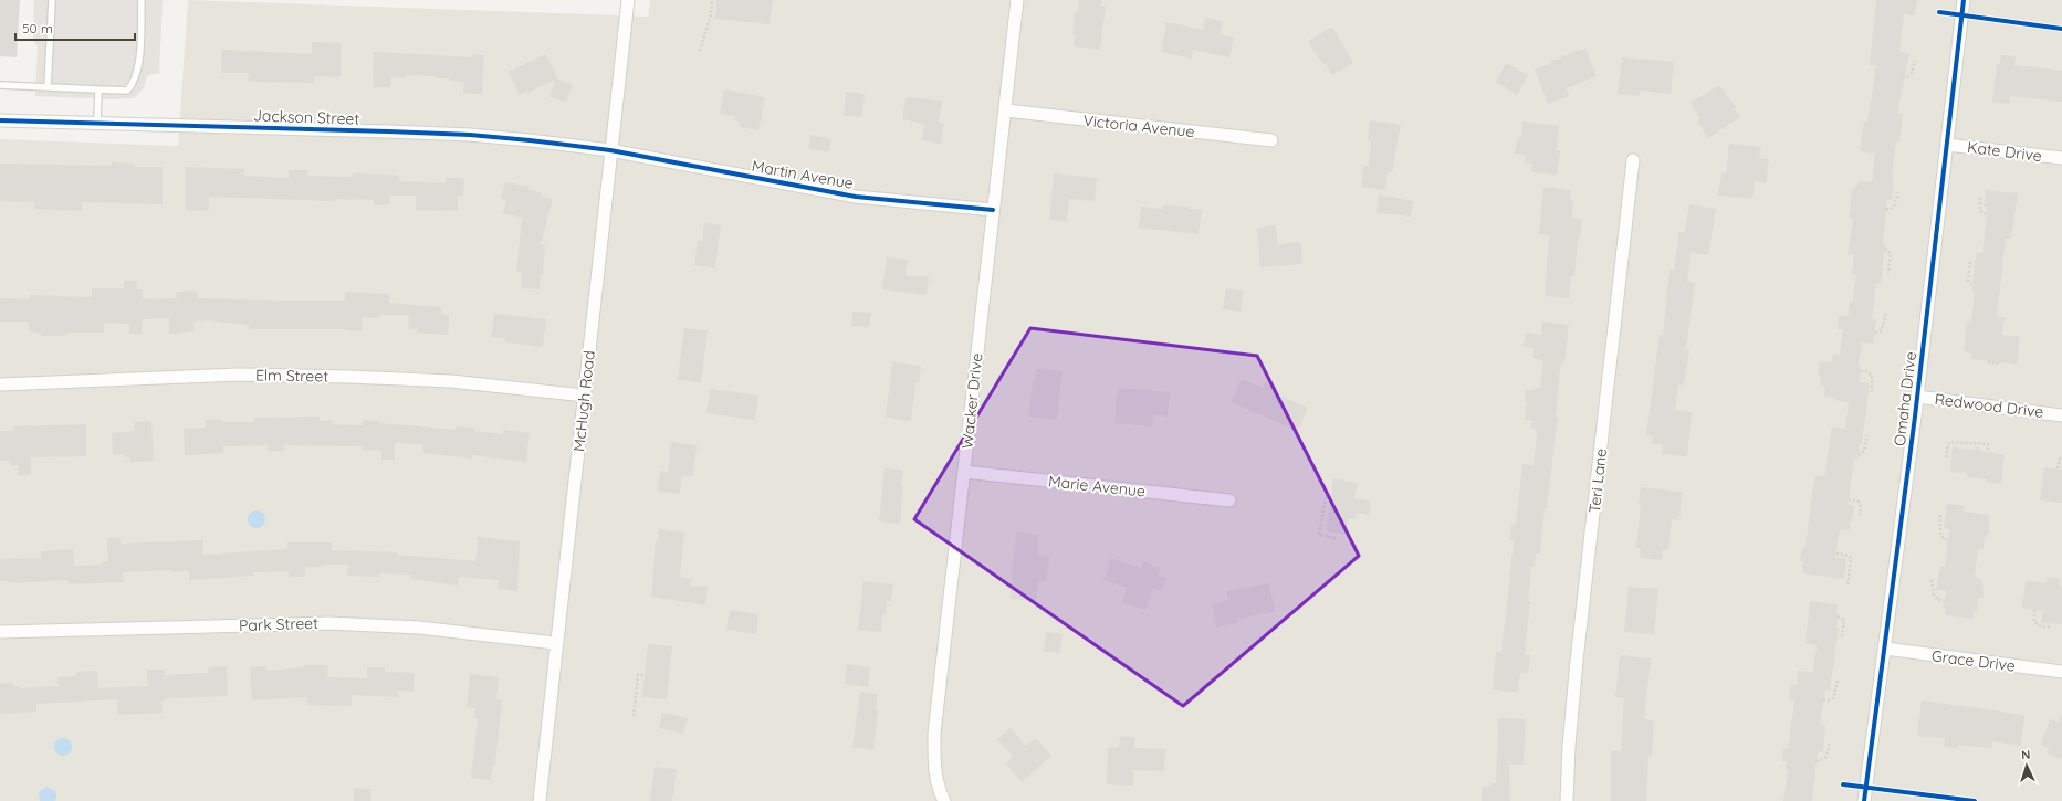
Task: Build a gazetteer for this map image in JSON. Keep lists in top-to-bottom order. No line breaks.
{"streets":{"street":["Jackson Street","Victoria Avenue","Kate Drive","Martin Avenue","Elm Street","Omaha Drive","McHugh Road","Wacker Drive","Redwood Drive","Teri Lane","Marie Avenue","Park Street","Grace Drive"]},"crossings":[["Jackson Street","Martin Avenue"],["Jackson Street","McHugh Road"],["Victoria Avenue","Wacker Drive"],["Kate Drive","Omaha Drive"],["Martin Avenue","McHugh Road"],["Martin Avenue","Wacker Drive"],["Elm Street","McHugh Road"],["Omaha Drive","Redwood Drive"],["Omaha Drive","Grace Drive"],["McHugh Road","Park Street"],["Wacker Drive","Marie Avenue"]],"scale_bar":"50 m","north":"top"}
